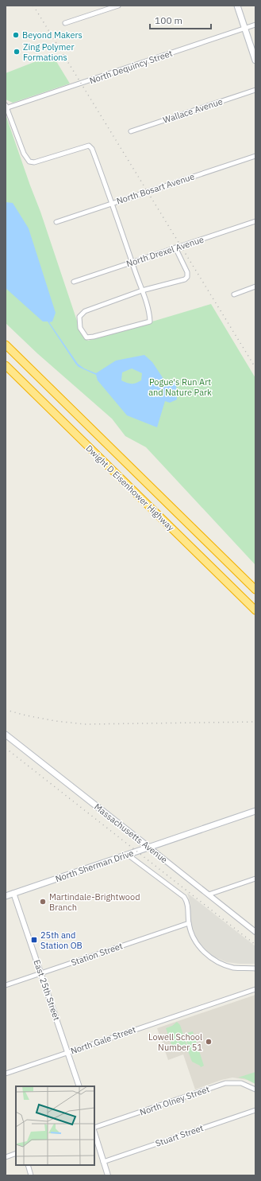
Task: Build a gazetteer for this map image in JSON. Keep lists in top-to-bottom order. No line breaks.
{"streets":{"highway":["Dwight D Eisenhower Highway"],"main road":["Massachusetts Avenue","North Sherman Drive"],"street":["North Dequincy Street","Wallace Avenue","North Bosart Avenue","North Drexel Avenue","Station Street","East 25th Street","North Gale Street","North Olney Street","Stuart Street"]},"crossings":[["Massachusetts Avenue","North Sherman Drive"],["North Sherman Drive","East 25th Street"],["Station Street","East 25th Street"],["East 25th Street","North Gale Street"]],"parks":["Pogue's Run Art and Nature Park"],"places":{"other":["Beyond Makers","Zing Polymer Formations","Martindale-Brightwood Branch","Lowell School Number 51"],"transit":["25th and Station OB"]},"scale_bar":"100 m"}
